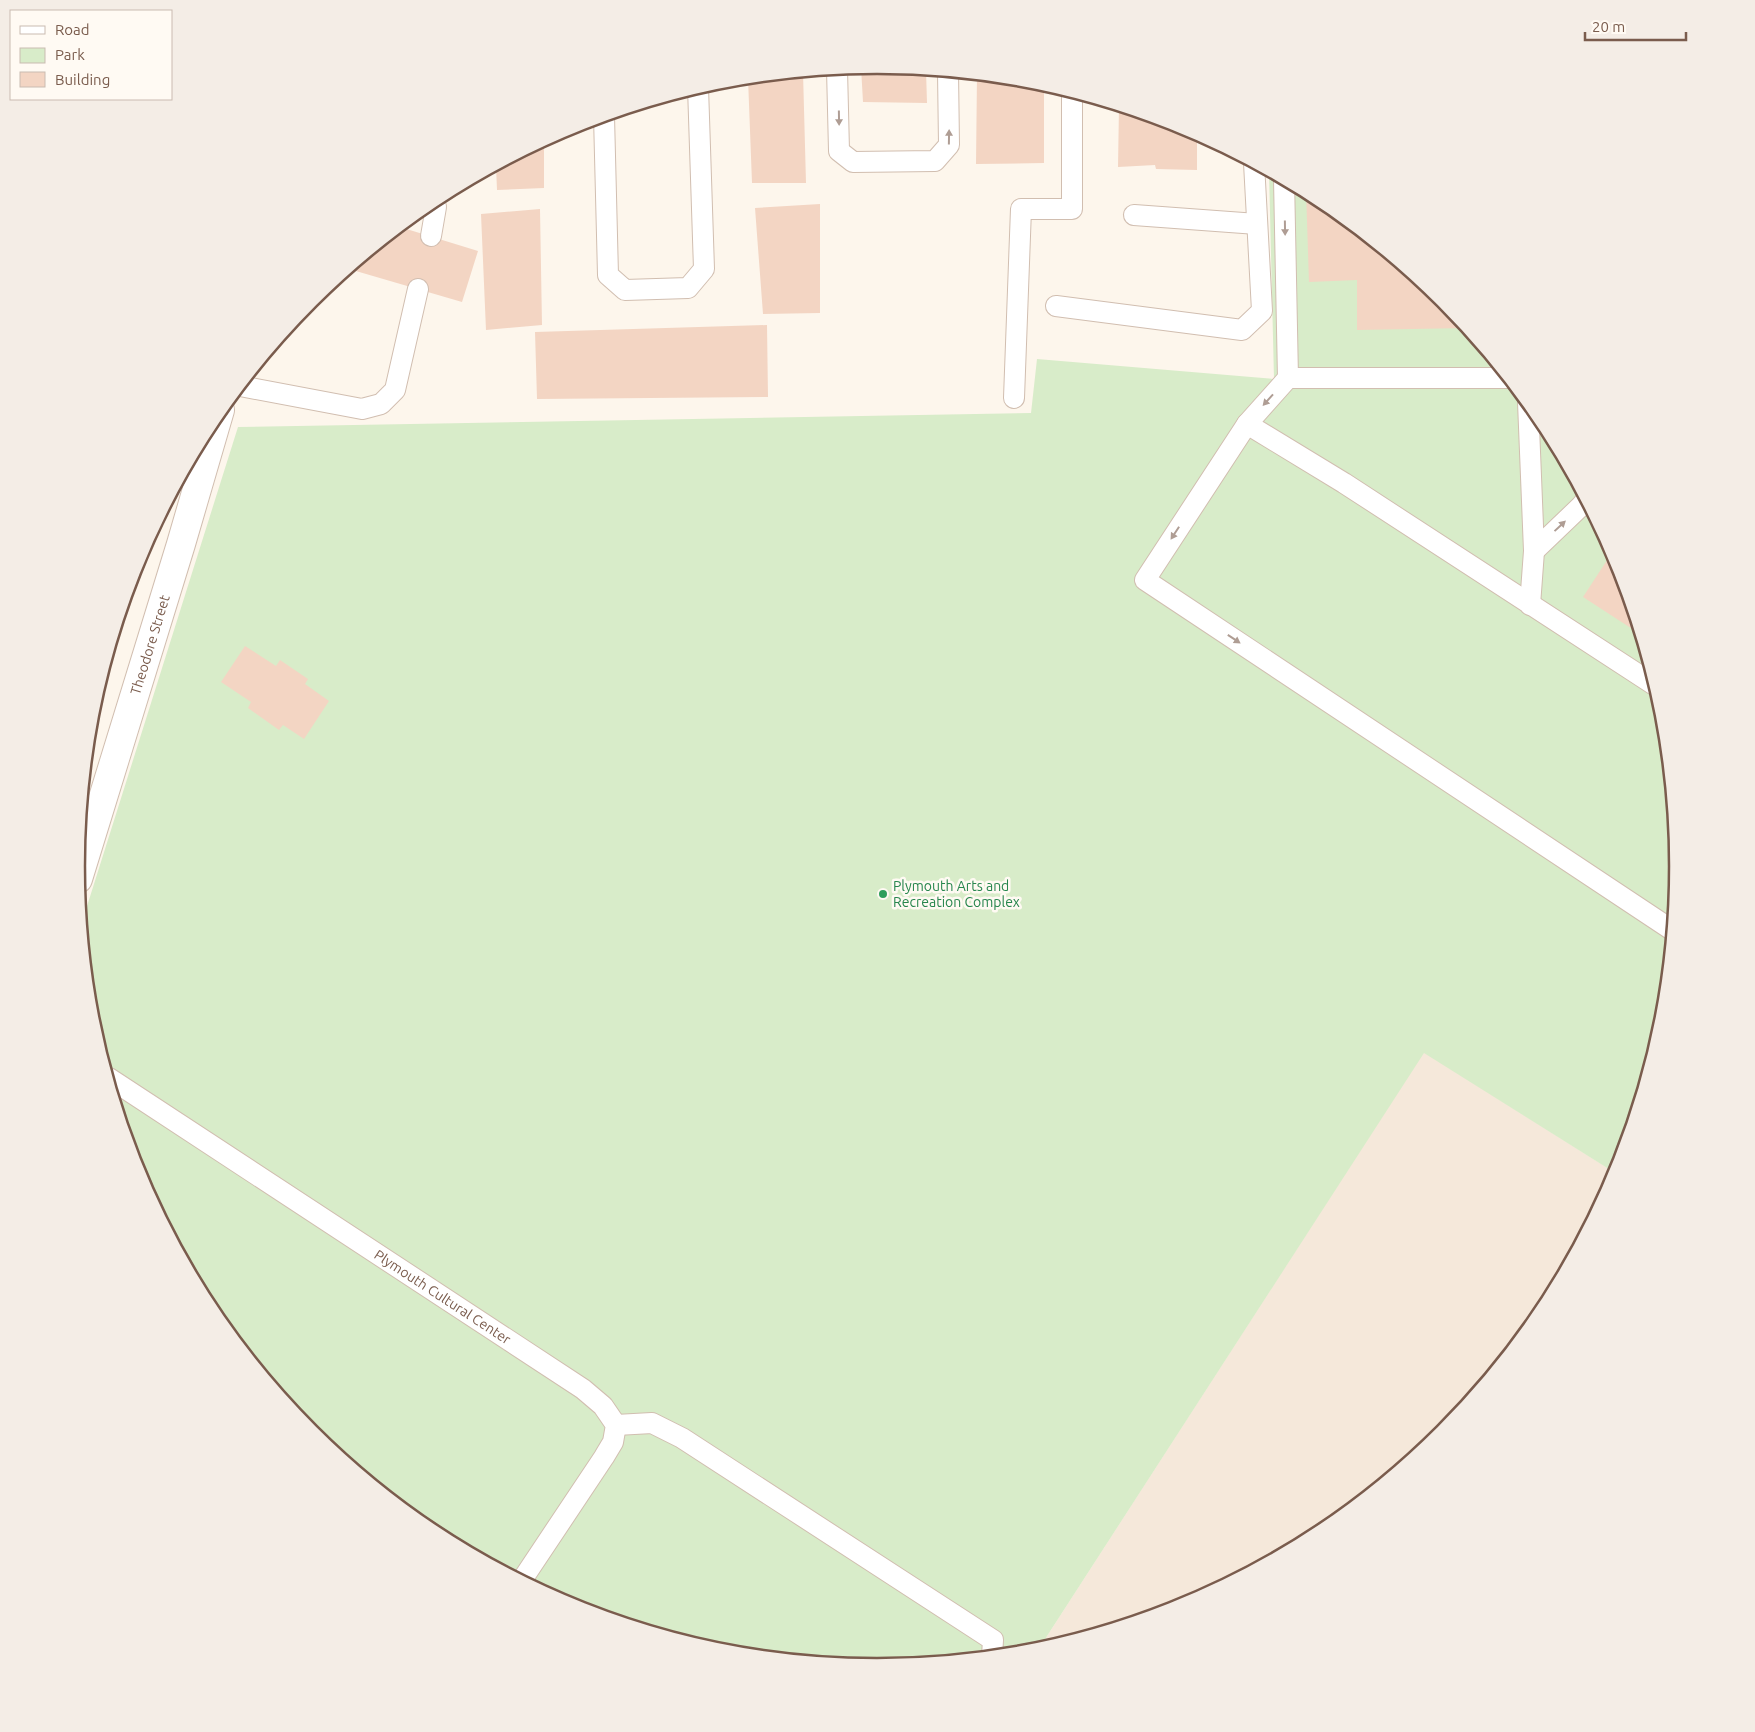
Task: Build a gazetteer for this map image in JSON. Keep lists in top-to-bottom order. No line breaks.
{"streets":{"street":["Theodore Street"],"lane":["Plymouth Cultural Center"]},"places":["Plymouth Arts and Recreation Complex"],"legend":["Road","Park","Building"],"scale_bar":"20 m"}
